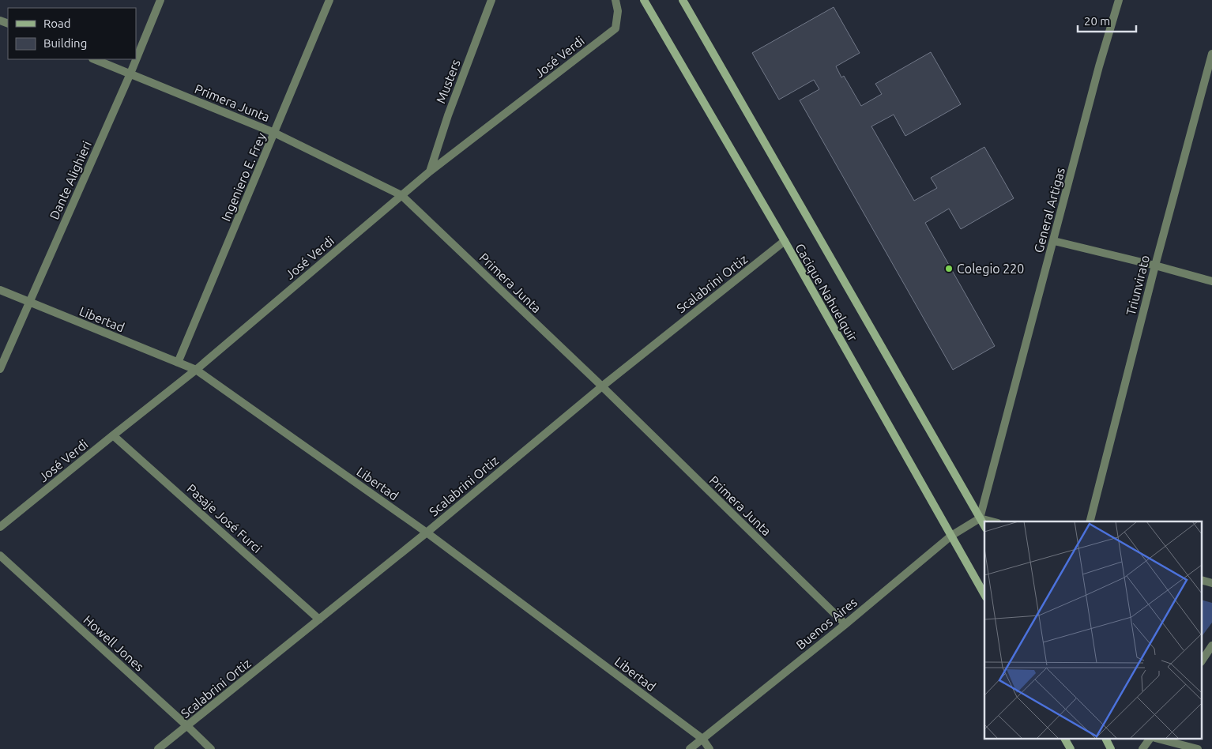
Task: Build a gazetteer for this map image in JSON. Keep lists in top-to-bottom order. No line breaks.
{"streets":{"street":["José Verdi","Musters","Primera Junta","Ingeniero E. Frey","Dante Alighieri","General Artigas","Scalabrini Ortiz","Triunvirato","Cacique Nahuelquir","Libertad","Pasaje José Furci","Buenos Aires","Howell Jones"]},"crossings":[["José Verdi","Musters"],["José Verdi","Primera Junta"],["José Verdi","Libertad"],["José Verdi","Pasaje José Furci"],["Primera Junta","Ingeniero E. Frey"],["Primera Junta","Dante Alighieri"],["Primera Junta","Scalabrini Ortiz"],["Primera Junta","Buenos Aires"],["Ingeniero E. Frey","Libertad"],["Dante Alighieri","Libertad"],["General Artigas","Cacique Nahuelquir"],["General Artigas","Buenos Aires"],["Scalabrini Ortiz","Cacique Nahuelquir"],["Scalabrini Ortiz","Libertad"],["Scalabrini Ortiz","Pasaje José Furci"],["Scalabrini Ortiz","Howell Jones"],["Cacique Nahuelquir","Buenos Aires"],["Libertad","Buenos Aires"]],"places":["Colegio 220"],"legend":["Road","Building"],"scale_bar":"20 m"}
